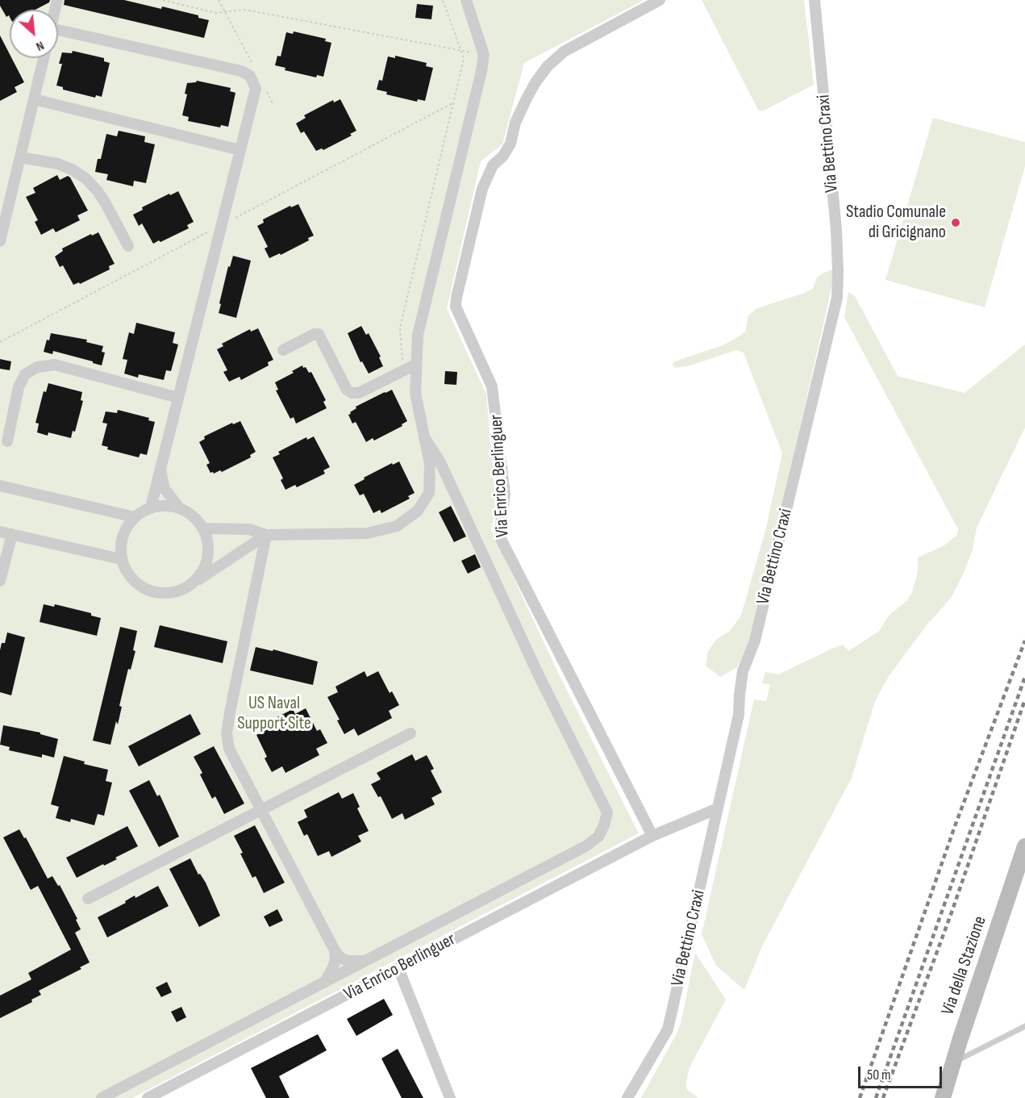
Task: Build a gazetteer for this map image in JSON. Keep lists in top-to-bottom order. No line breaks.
{"streets":{"street":["Via Bettino Craxi","Via Enrico Berlinguer","Via della Stazione"]},"crossings":[["Via Bettino Craxi","Via Enrico Berlinguer"]],"parks":["US Naval Support Site"],"places":["Stadio Comunale di Gricignano"],"scale_bar":"50 m","north":"bottom right"}
